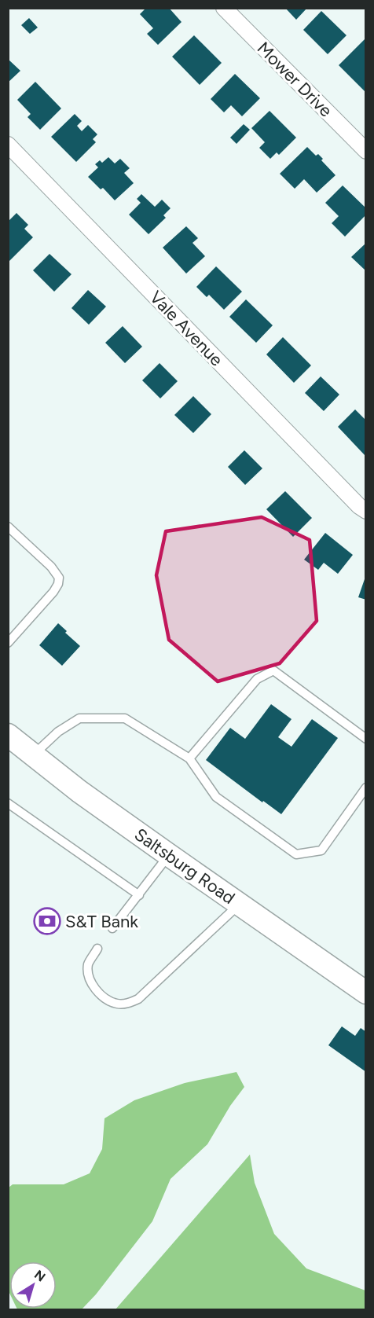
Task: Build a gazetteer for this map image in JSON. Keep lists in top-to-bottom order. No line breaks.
{"streets":{"main road":["Saltsburg Road"],"street":["Mower Drive","Vale Avenue"]},"places":{"bank":["S&T Bank"]},"north":"top right"}
